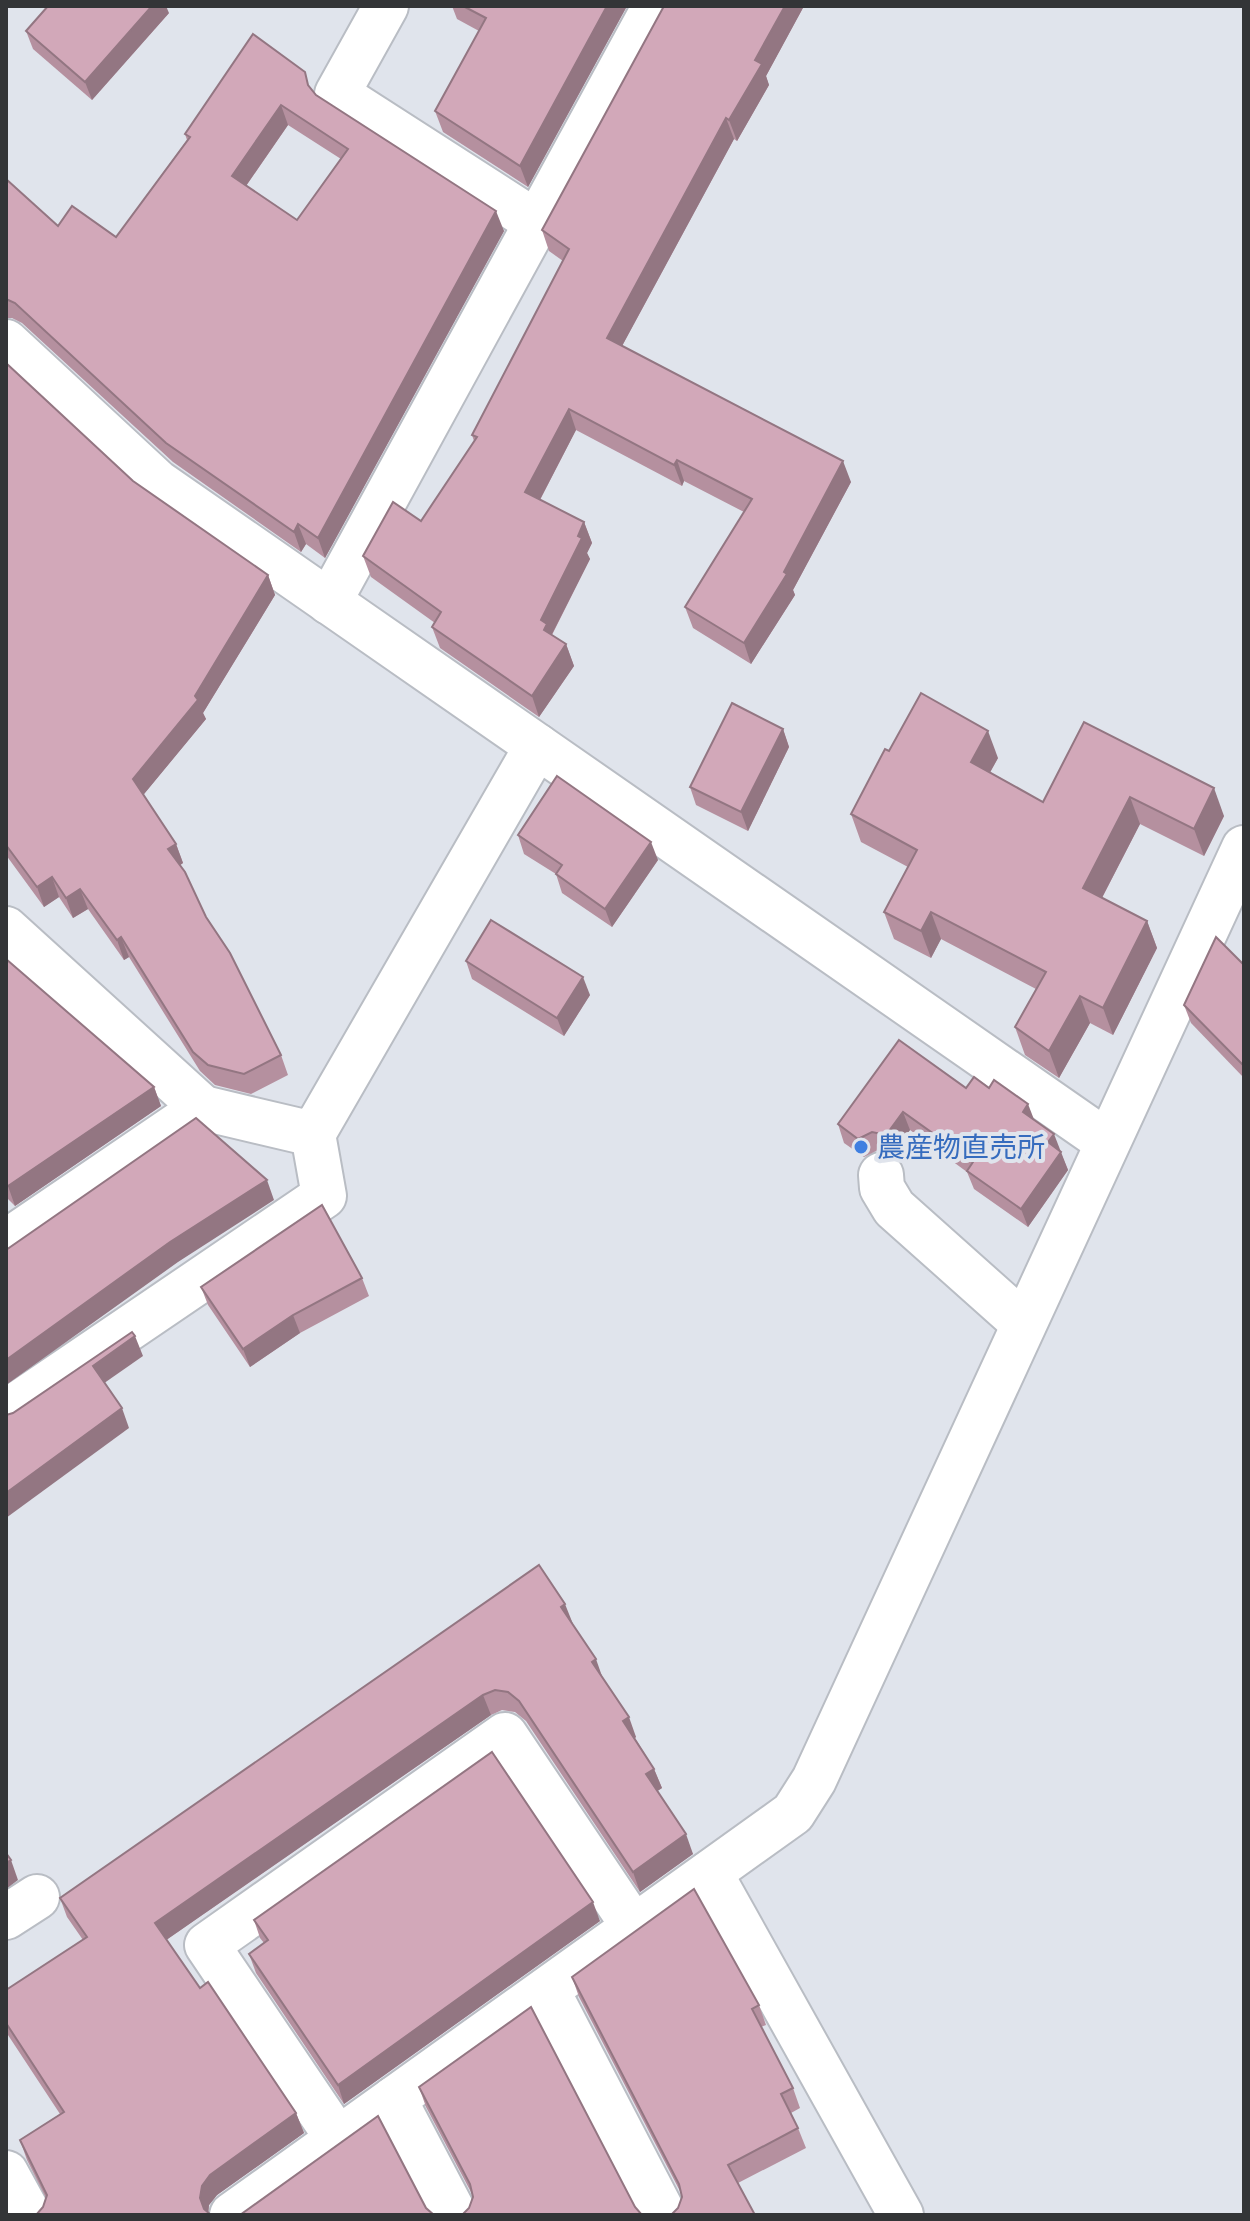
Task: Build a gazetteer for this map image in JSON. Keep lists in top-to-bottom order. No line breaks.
{"places":["農産物直売所"]}
